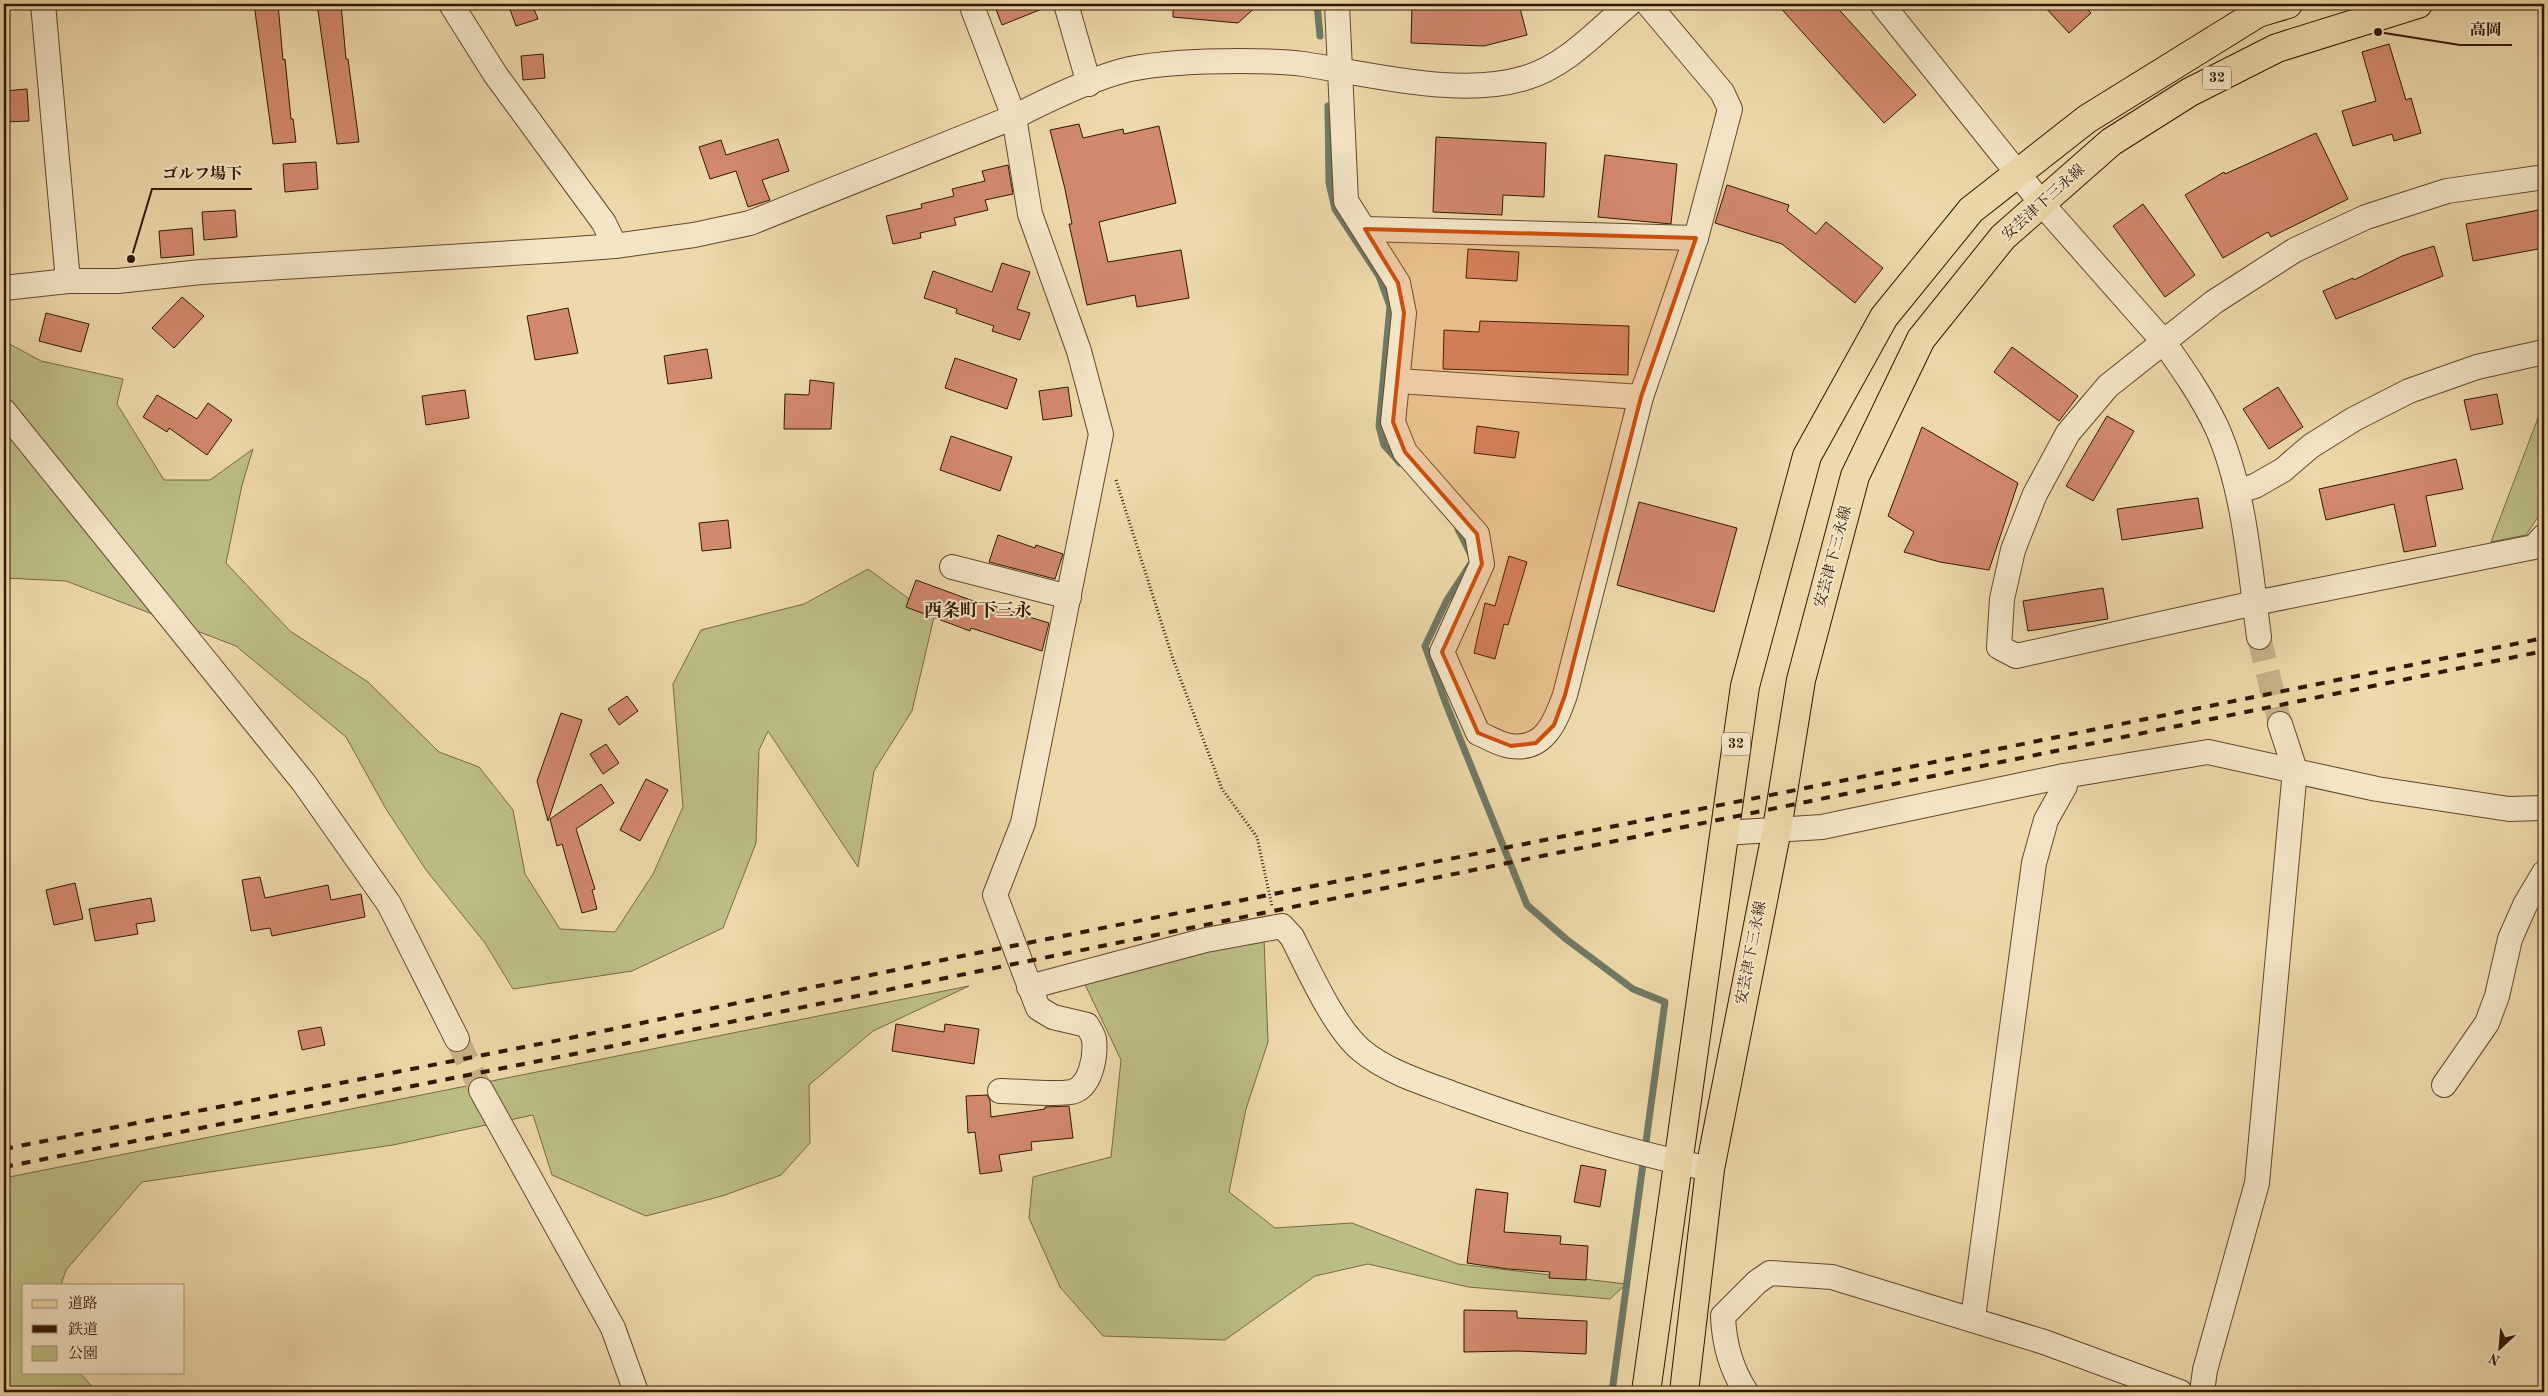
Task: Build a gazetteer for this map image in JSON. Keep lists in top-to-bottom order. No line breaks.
{"streets":{"main road":["32","安芸津下三永線"]},"districts":["西条町下三永"],"places":["高岡","ゴルフ場下"],"legend":["道路","鉄道","公園"],"north":"bottom left"}
